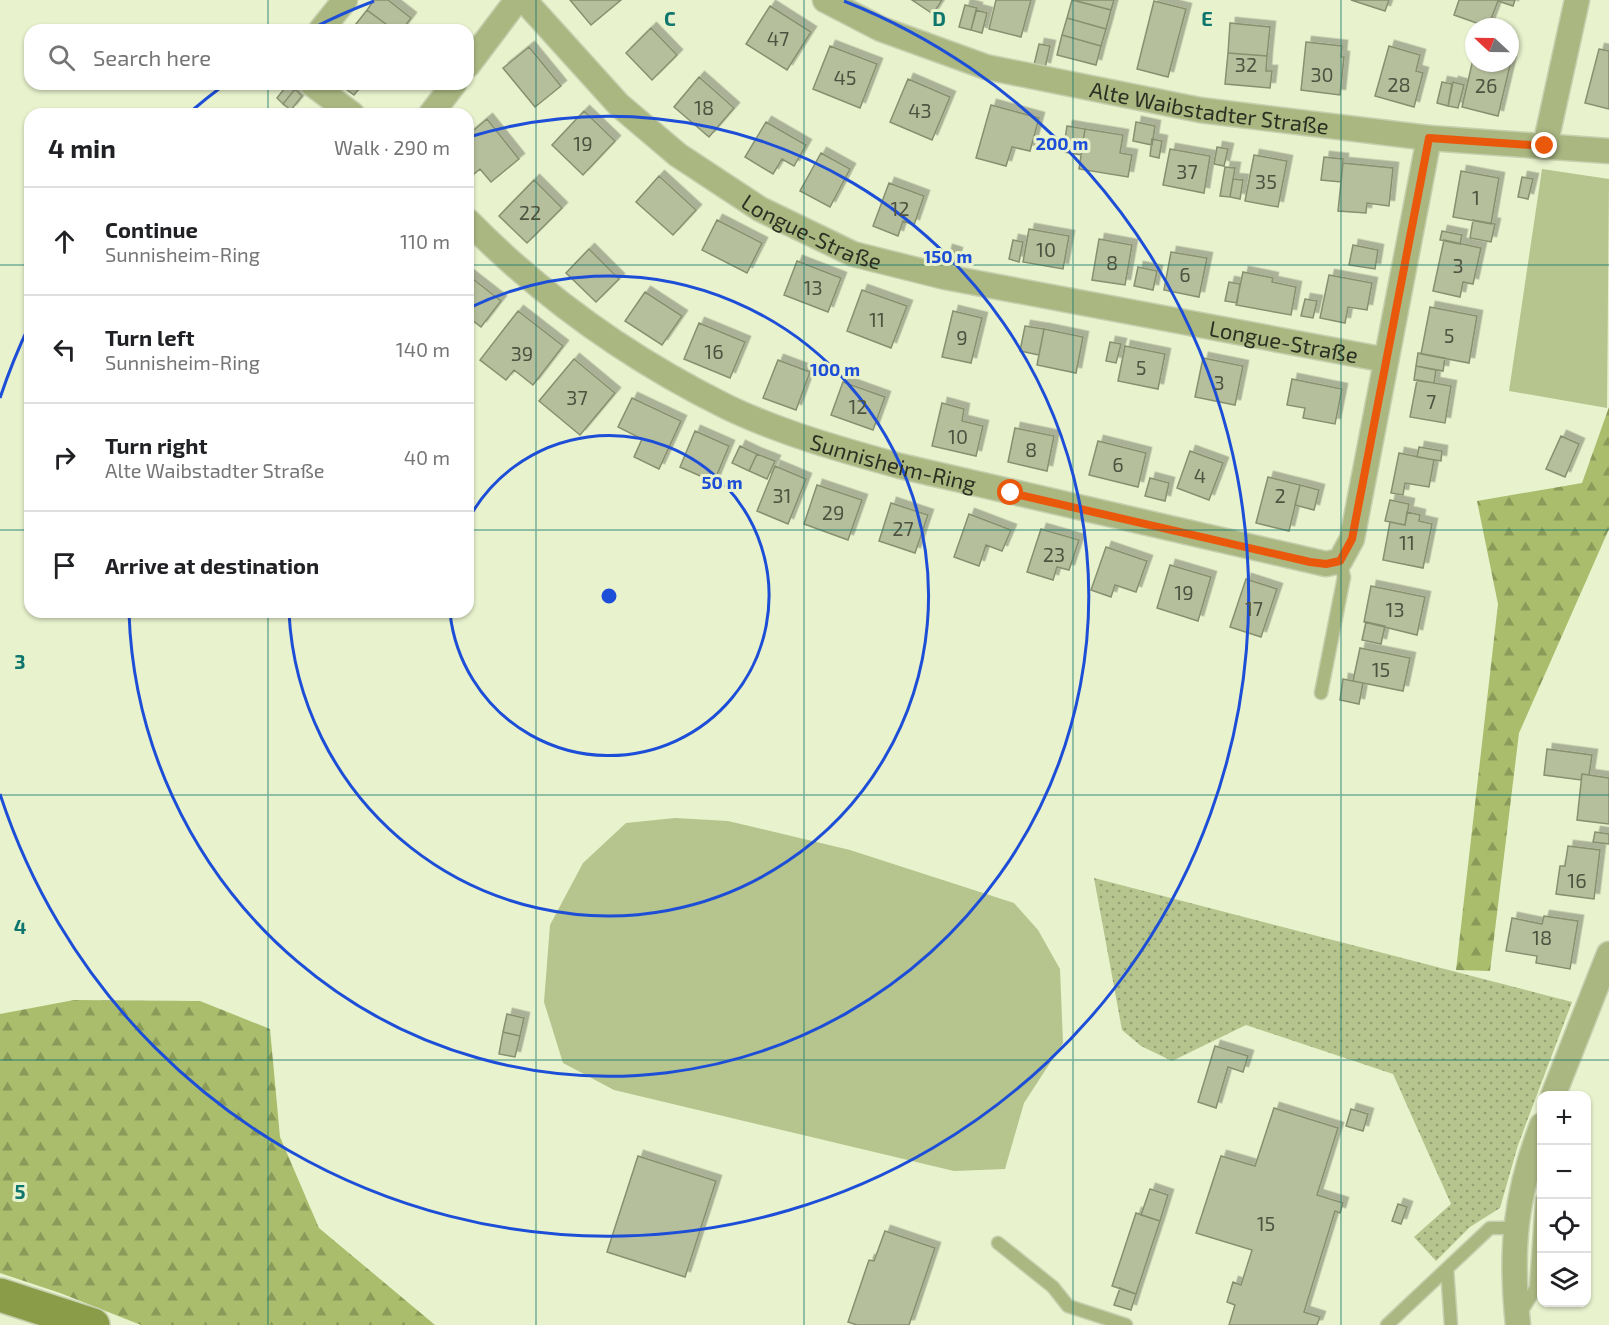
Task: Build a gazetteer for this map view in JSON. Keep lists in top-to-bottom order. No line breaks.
{"streets":{"street":["Alte Waibstadter Straße","Longue-Straße","Sunnisheim-Ring"]},"house_numbers":["47","32","30","45","28","26","18","43","19","37","35","1","12","22","10","8","3","6","13","11","5","9","16","39","5","3","37","7","12","10","8","6","4","31","2","29","27","11","23","19","17","13","15","16","18","15"],"north":"left","page":{"search":"Search here","heading":["4 min","Walk · 290 m"],"list":[["Continue","Sunnisheim-Ring","110 m"],["Turn left","Sunnisheim-Ring","140 m"],["Turn right","Alte Waibstadter Straße","40 m"],"Arrive at destination"],"map_buttons":["+","−"]},"grid":{"columns":["C","D","E"],"rows":["3","4","5"]},"rings":["200 m","150 m","100 m","50 m"]}
